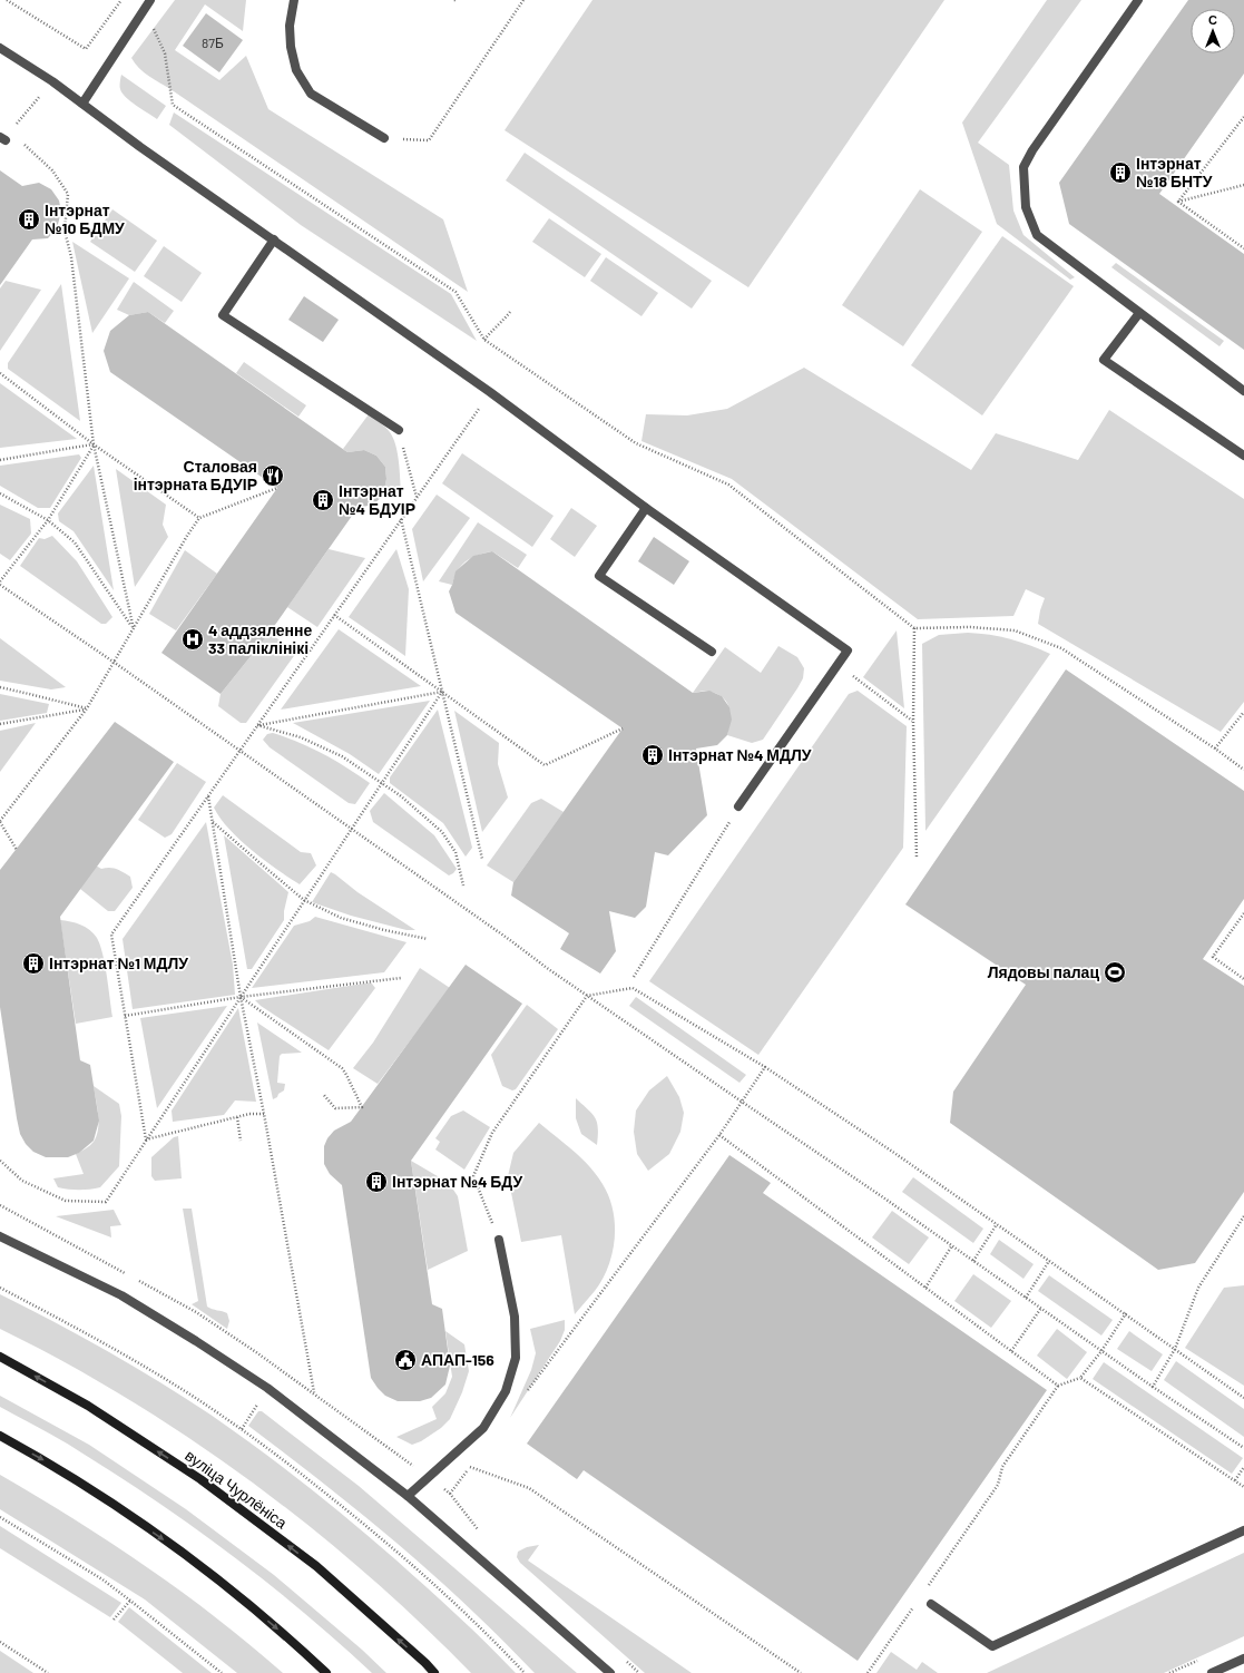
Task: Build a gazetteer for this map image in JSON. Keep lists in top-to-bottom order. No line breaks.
{"streets":{"main road":["вуліца Чурлёніса"]},"places":{"building":["Інтэрнат №18 БНТУ","Інтэрнат №10 БДМУ","Інтэрнат №4 БДУІР","Інтэрнат №4 МДЛУ","Інтэрнат №1 МДЛУ","Інтэрнат №4 БДУ"],"restaurant":["Сталовая інтэрната БДУІР"],"hospital":["4 аддзяленне 33 паліклінікі"],"sports":["Лядовы палац"],"public building":["АПАП-156"]},"house_numbers":["87Б"],"north":"top"}
